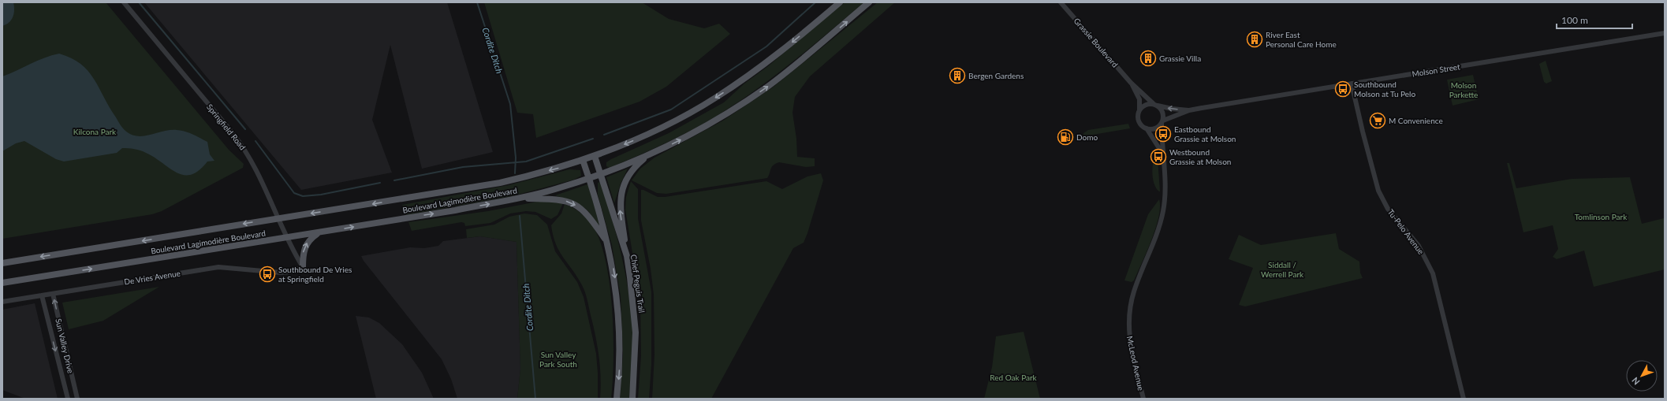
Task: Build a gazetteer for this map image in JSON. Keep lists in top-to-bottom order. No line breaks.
{"streets":{"main road":["Boulevard Lagimodière Boulevard","Chief Peguis Trail"],"street":["Grassie Boulevard","Molson Street","Springfield Road","Tu-Pelo Avenue","De Vries Avenue","Sun Valley Drive","McLeod Avenue"]},"crossings":[["Grassie Boulevard","Molson Street"],["Molson Street","Tu-Pelo Avenue"],["Springfield Road","Boulevard Lagimodière Boulevard"],["Springfield Road","De Vries Avenue"],["Boulevard Lagimodière Boulevard","Chief Peguis Trail"],["De Vries Avenue","Sun Valley Drive"]],"water":["Cordite Ditch"],"parks":["Molson Parkette","Kilcona Park","Tomlinson Park","Siddall / Werrell Park","Sun Valley Park South","Red Oak Park"],"places":{"building":["River East Personal Care Home","Grassie Villa","Bergen Gardens"],"bus stop":["Southbound Molson at Tu Pelo","Eastbound Grassie at Molson","Westbound Grassie at Molson","Southbound De Vries at Springfield"],"supermarket":["M Convenience"],"fuel station":["Domo"]},"scale_bar":"100 m","north":"bottom left"}
